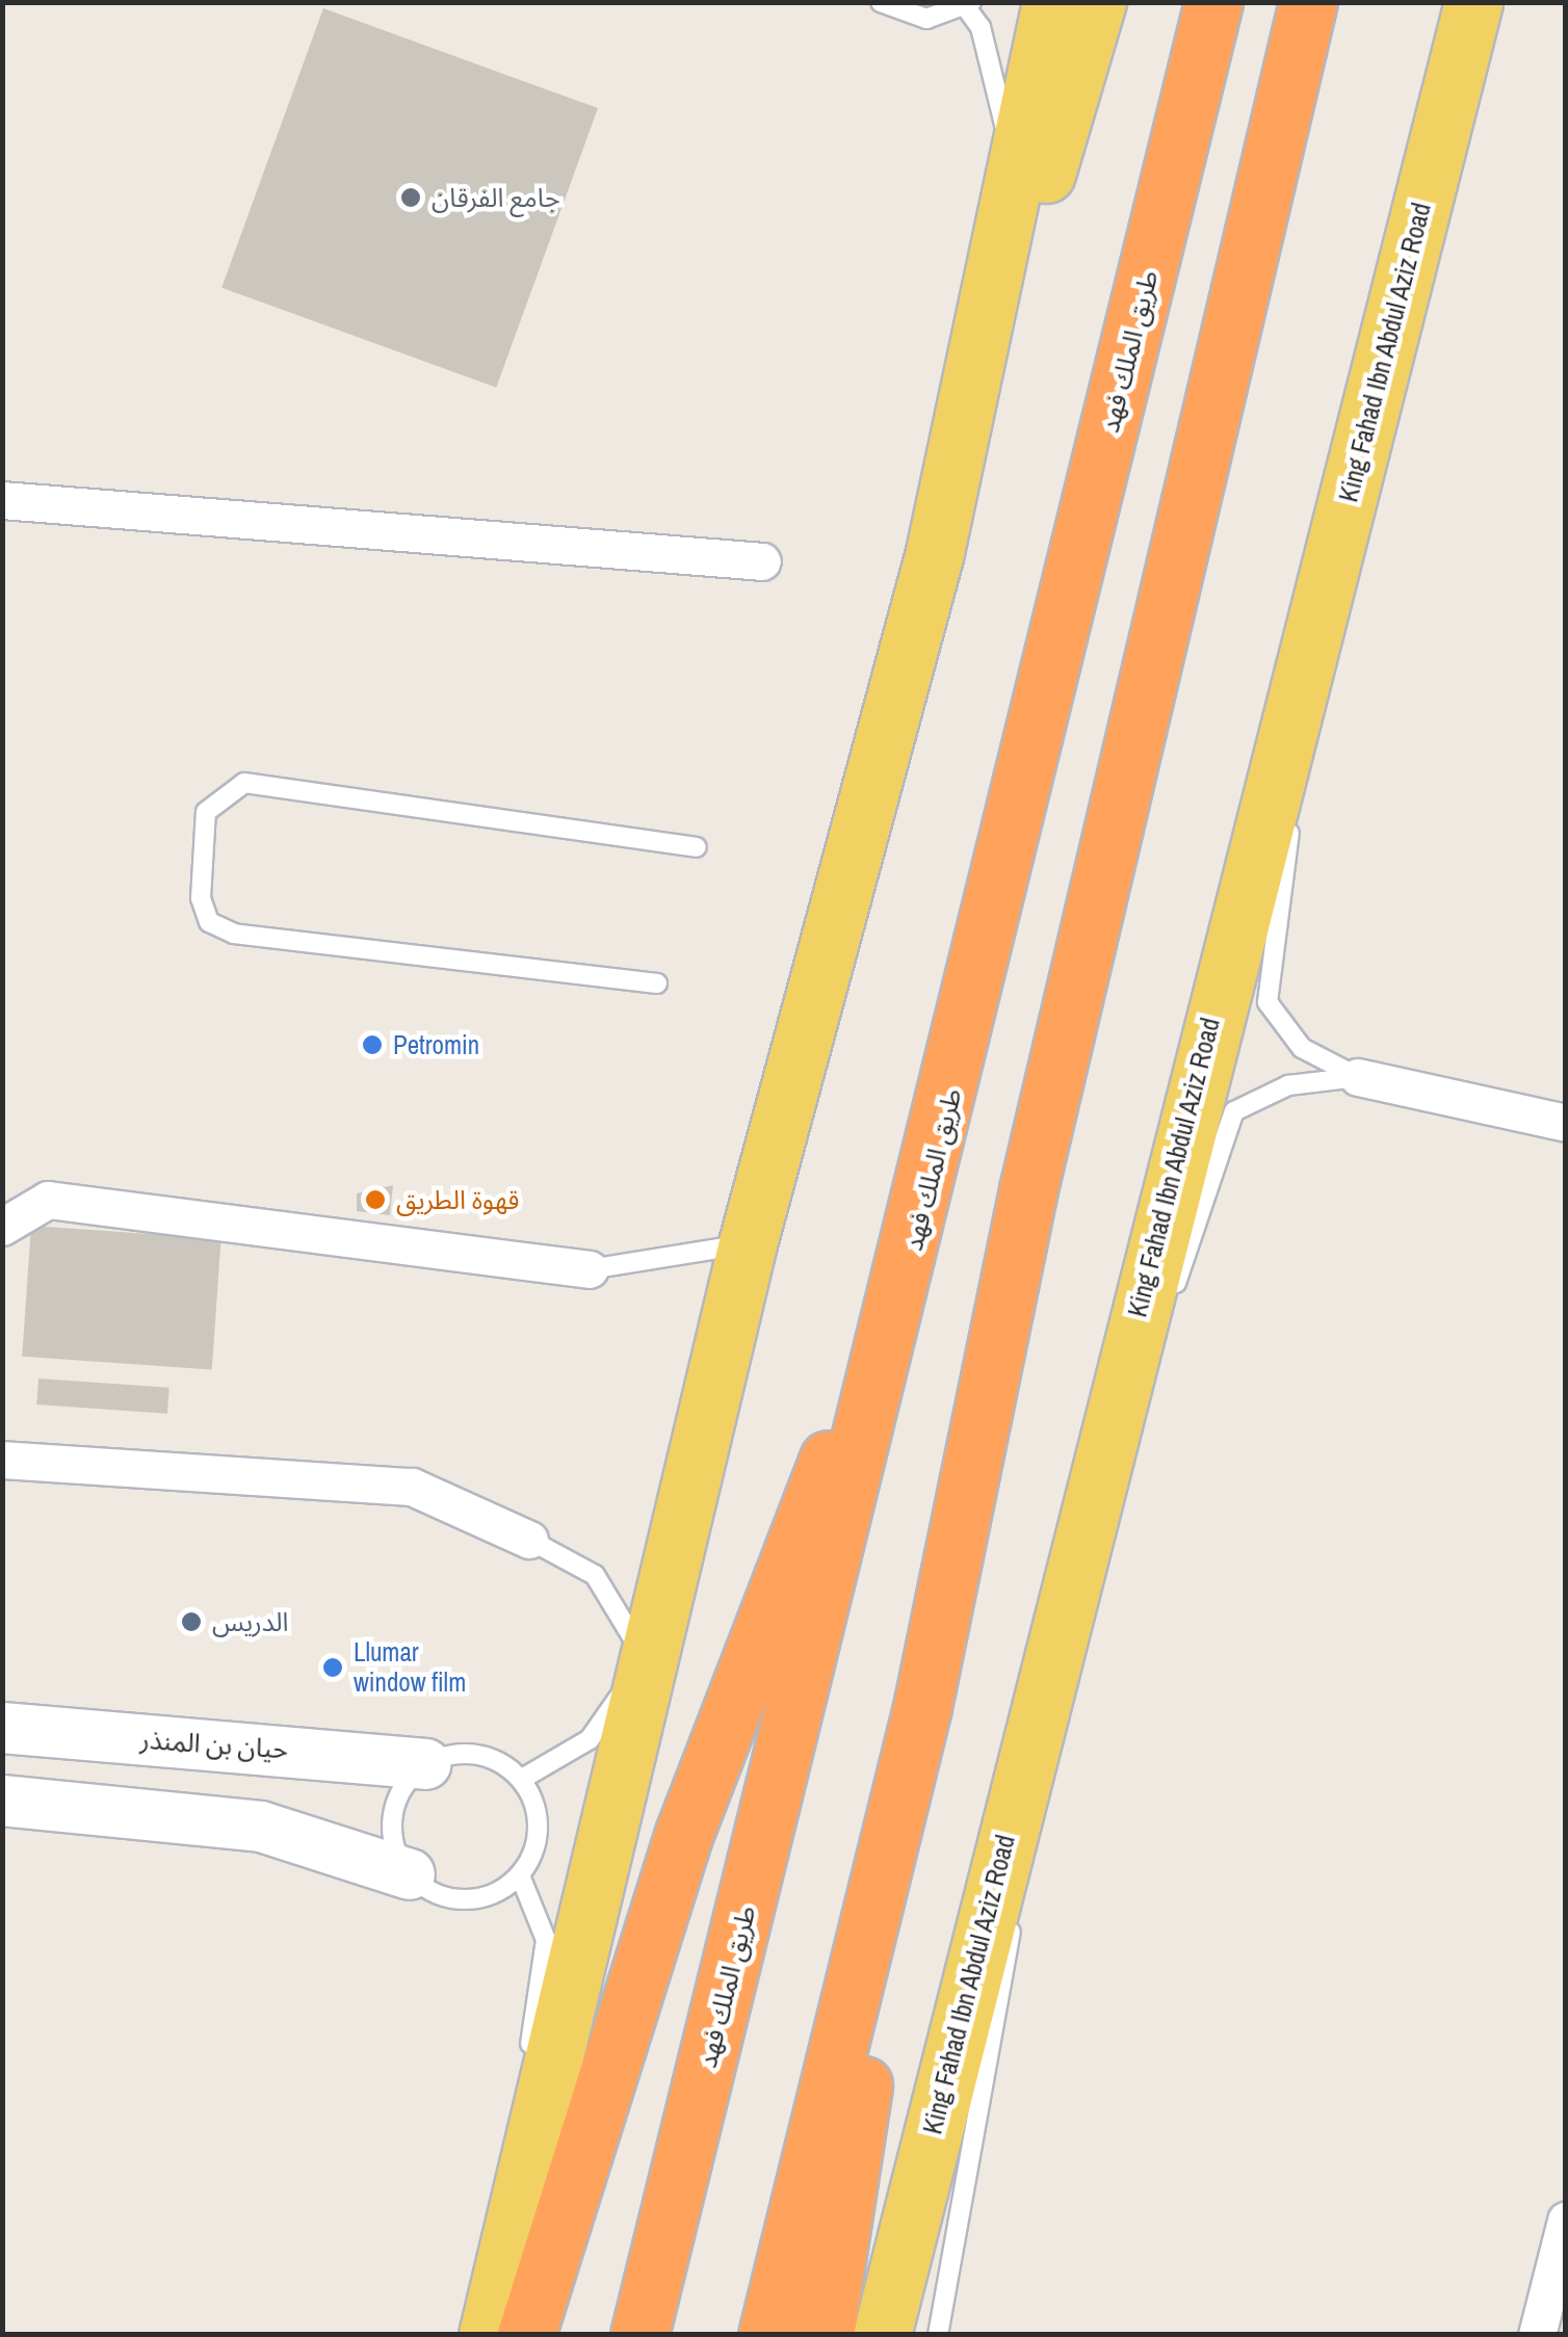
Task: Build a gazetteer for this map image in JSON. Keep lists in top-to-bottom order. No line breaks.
{"streets":{"highway":["طريق الملك فهد"],"main road":["King Fahad Ibn Abdul Aziz Road"],"street":["حيان بن المنذر"]},"places":["جامع الفرقان","Petromin","قهوة الطريق","الدريس","Llumar window film"]}
